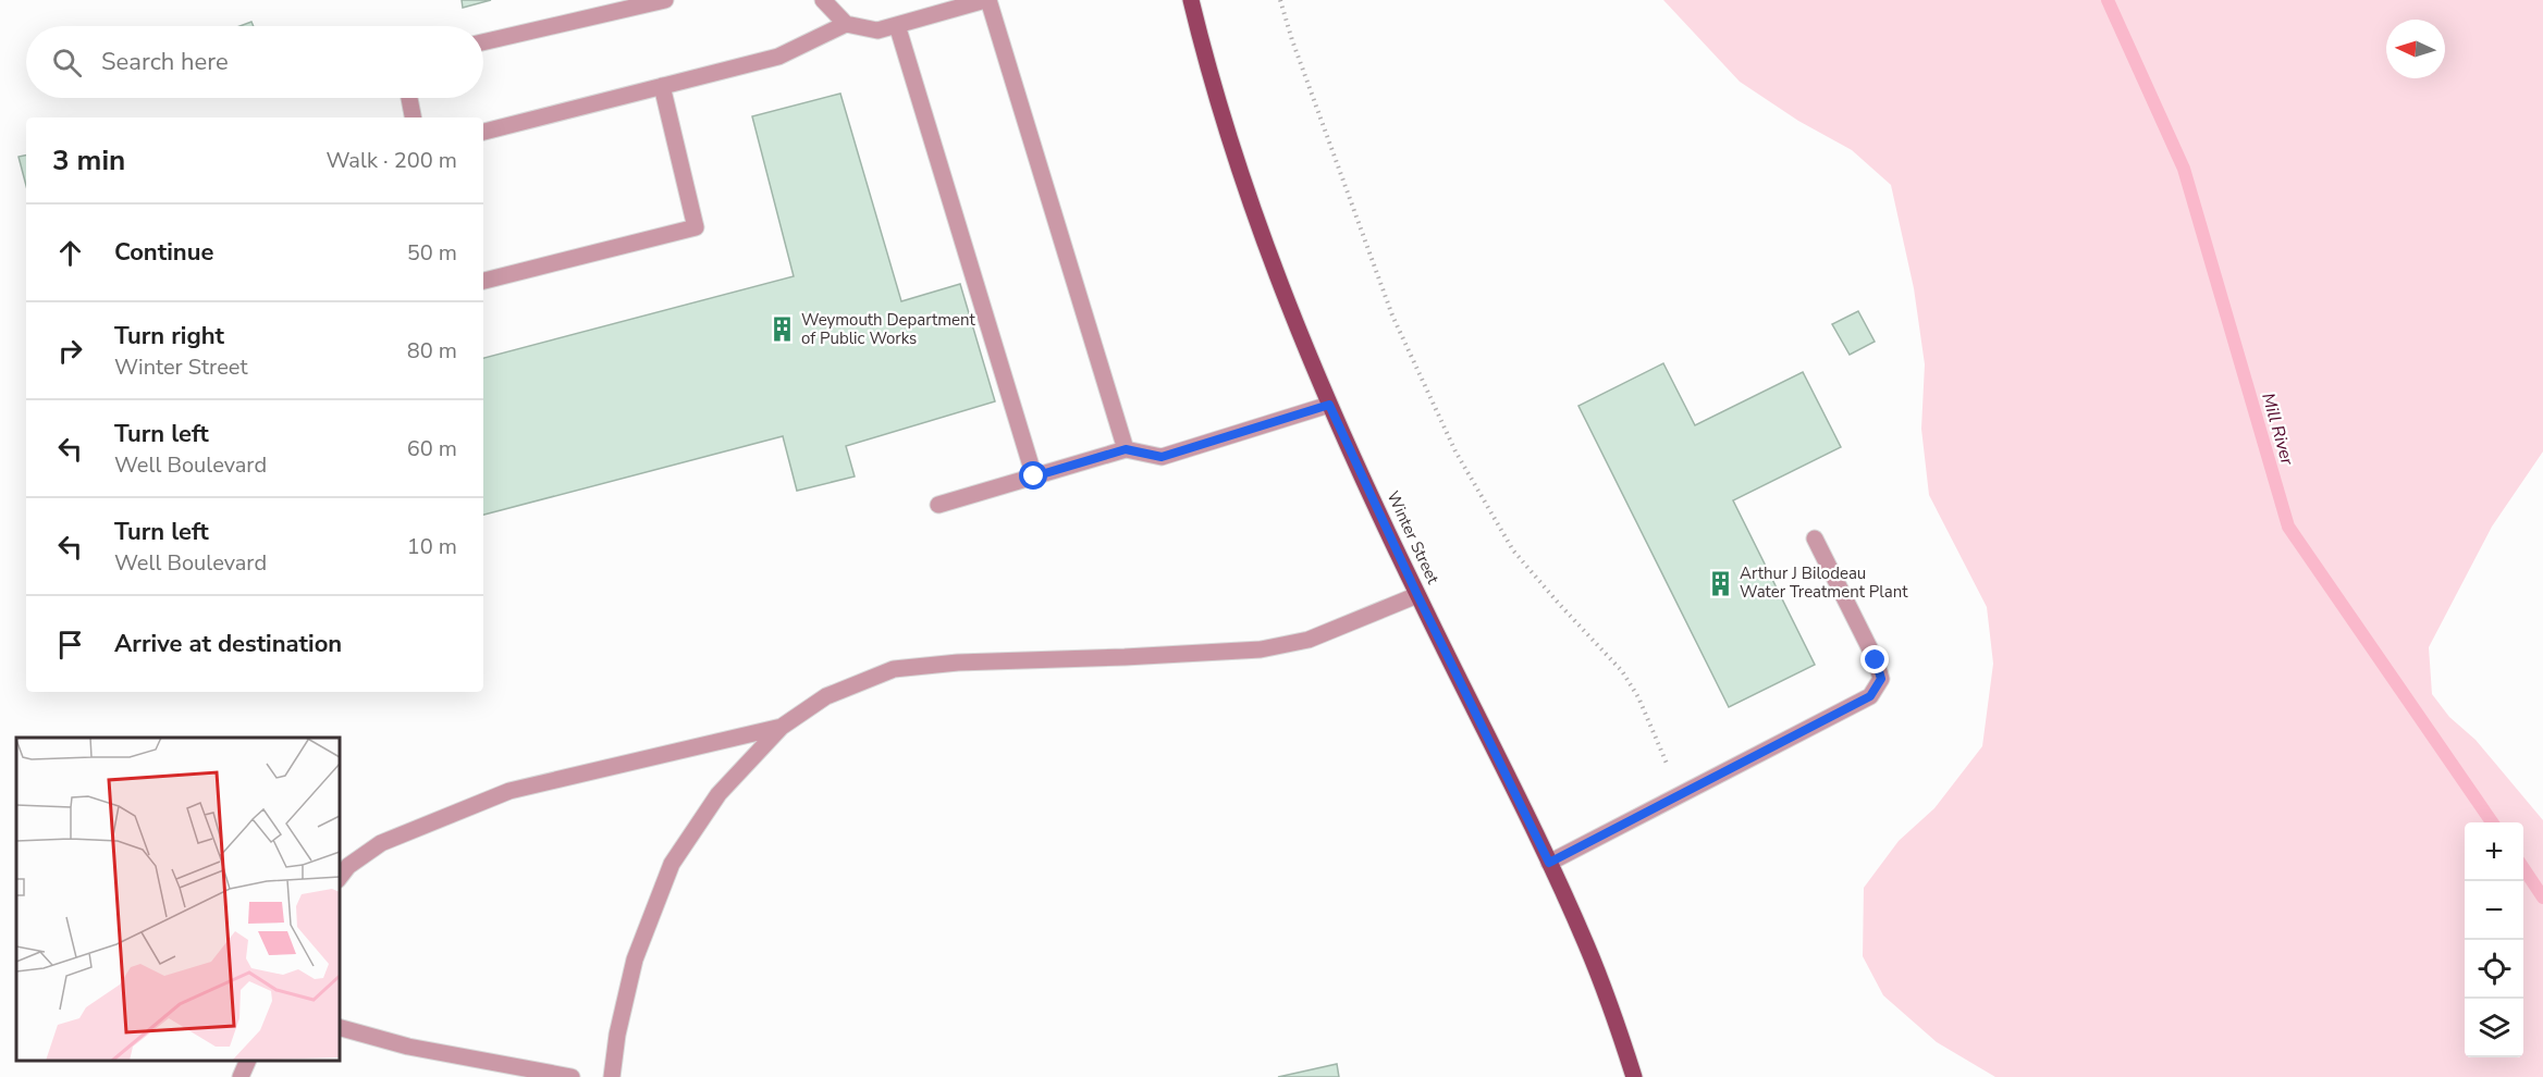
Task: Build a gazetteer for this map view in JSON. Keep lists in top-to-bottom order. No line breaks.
{"streets":{"main road":["Winter Street"]},"water":["Mill River"],"places":{"building":["Weymouth Department of Public Works","Arthur J Bilodeau Water Treatment Plant"]},"north":"left","page":{"search":"Search here","heading":["3 min","Walk · 200 m"],"list":[["Continue","50 m"],["Turn right","Winter Street","80 m"],["Turn left","Well Boulevard","60 m"],["Turn left","Well Boulevard","10 m"],"Arrive at destination"],"map_buttons":["+","−"]}}
